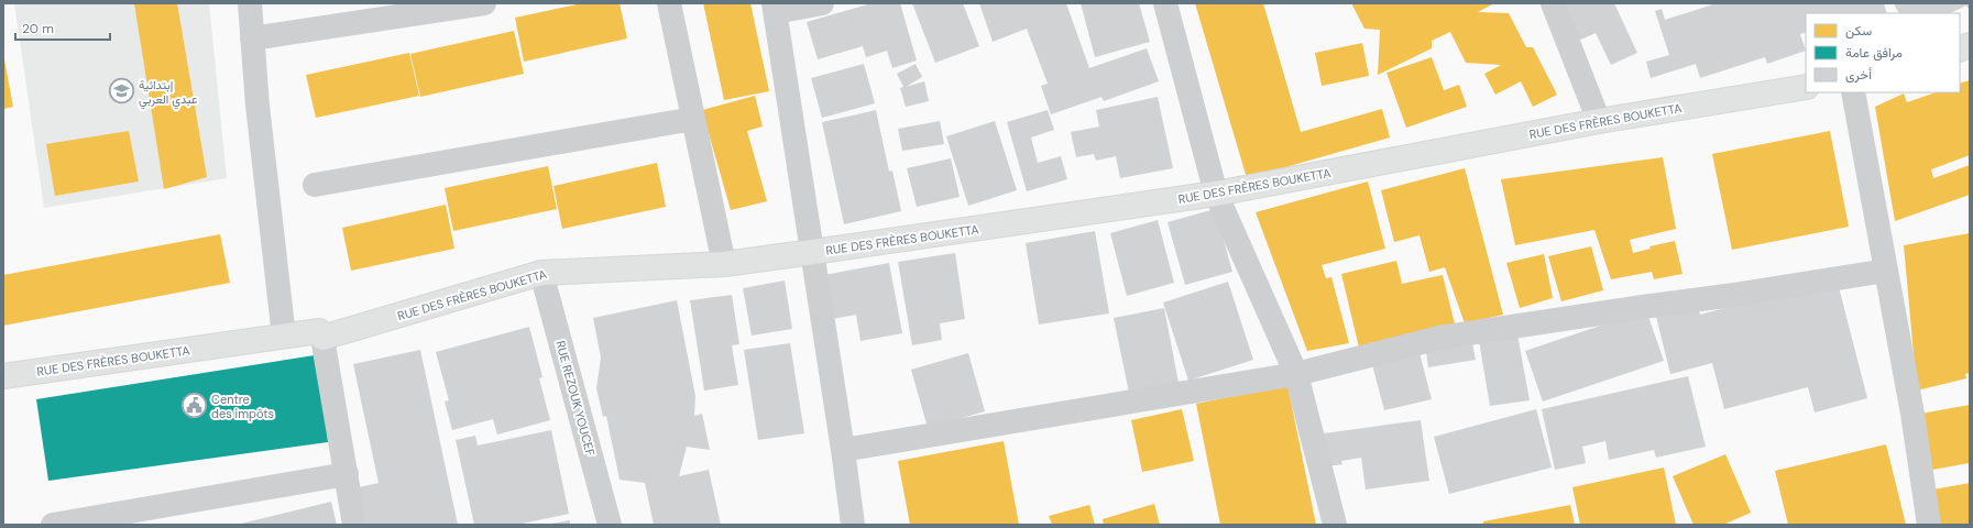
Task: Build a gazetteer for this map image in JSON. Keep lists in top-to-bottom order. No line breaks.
{"streets":{"main road":["RUE DES FRÈRES BOUKETTA"],"street":["RUE REZOUK YOUCEF"]},"crossings":[["RUE DES FRÈRES BOUKETTA","RUE REZOUK YOUCEF"]],"places":{"school or university":["إبتدائية عبدي العربي"],"public building":["Centre des impôts"]},"legend":["سكن","مرافق عامة","أخرى"],"scale_bar":"20 m"}
